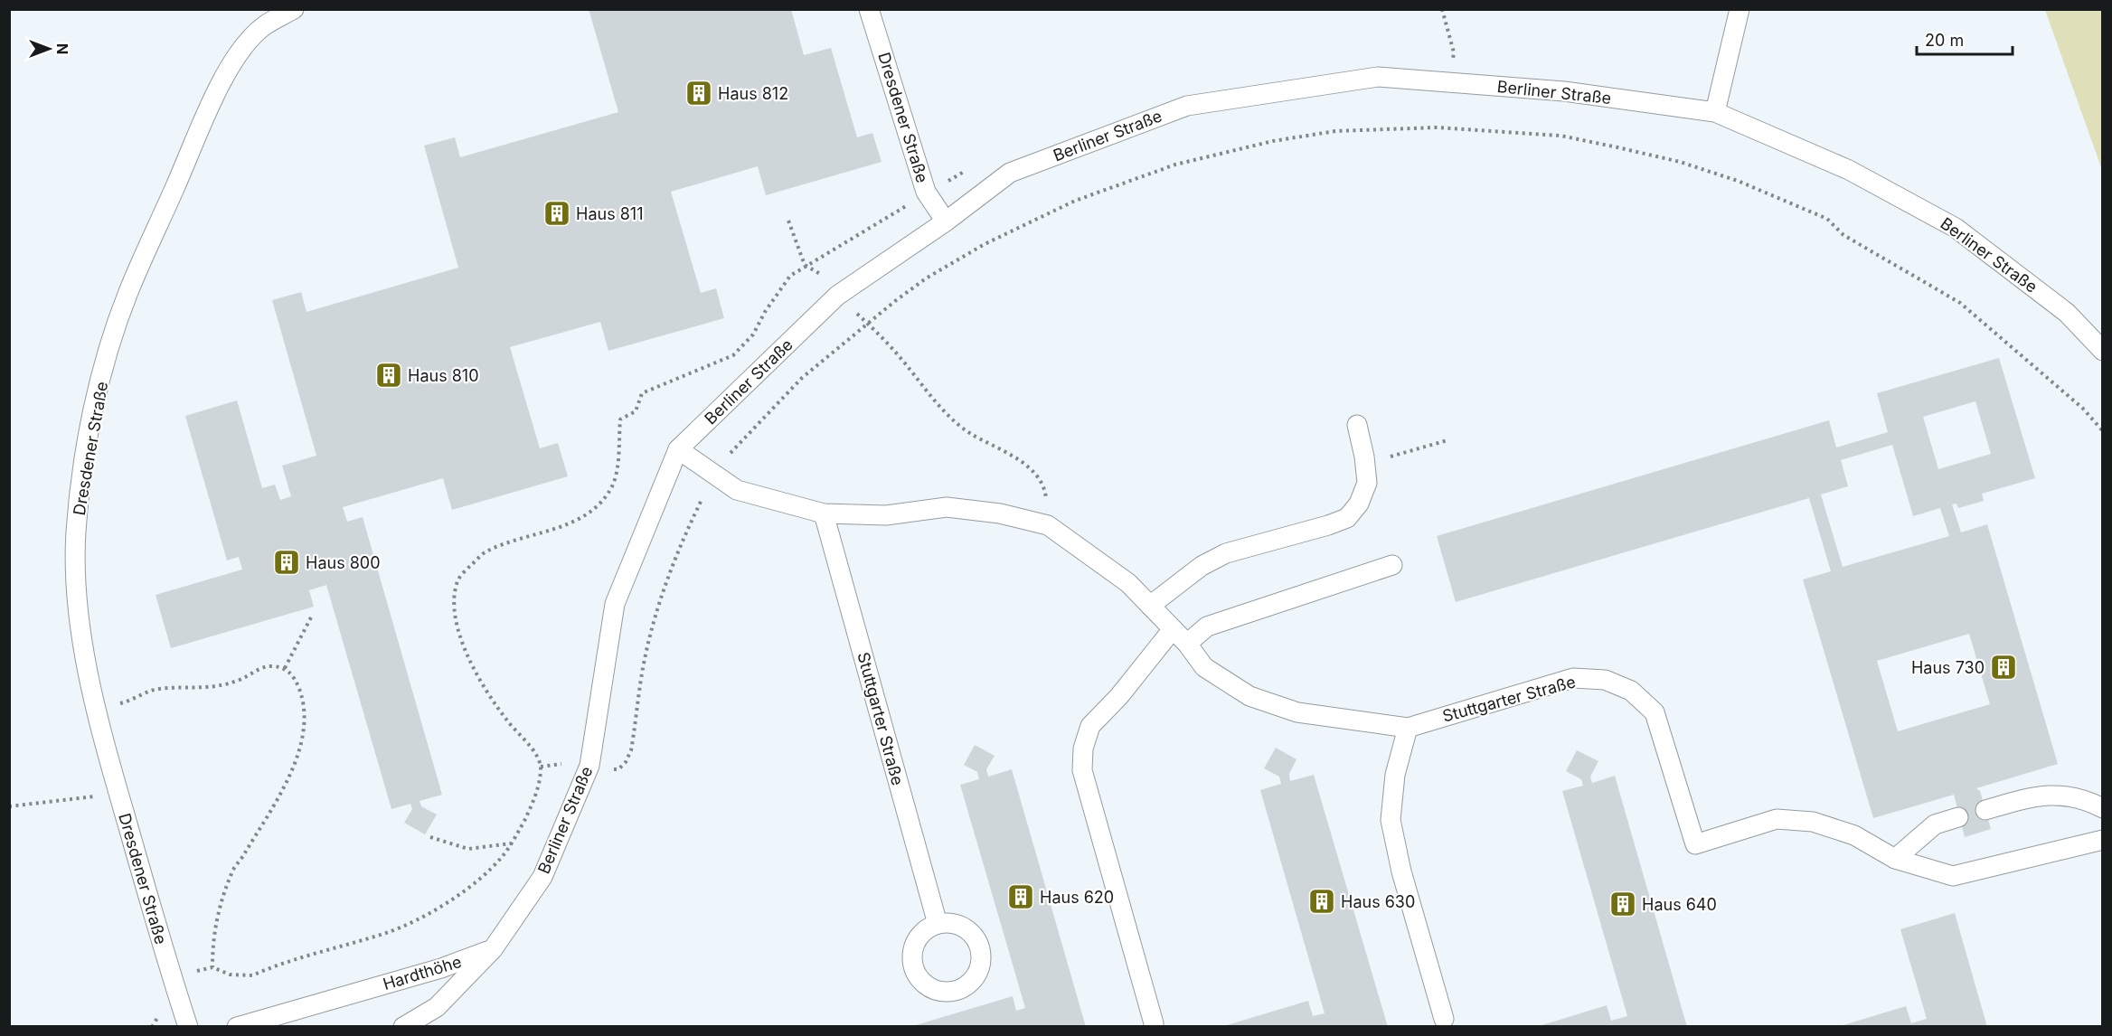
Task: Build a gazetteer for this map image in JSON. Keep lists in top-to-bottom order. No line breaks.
{"streets":{"lane":["Berliner Straße","Dresdener Straße","Stuttgarter Straße","Hardthöhe"]},"crossings":[["Berliner Straße","Dresdener Straße"],["Berliner Straße","Stuttgarter Straße"],["Berliner Straße","Hardthöhe"]],"places":{"building":["Haus 812","Haus 811","Haus 810","Haus 800","Haus 730","Haus 620","Haus 630","Haus 640"]},"scale_bar":"20 m","north":"right"}
